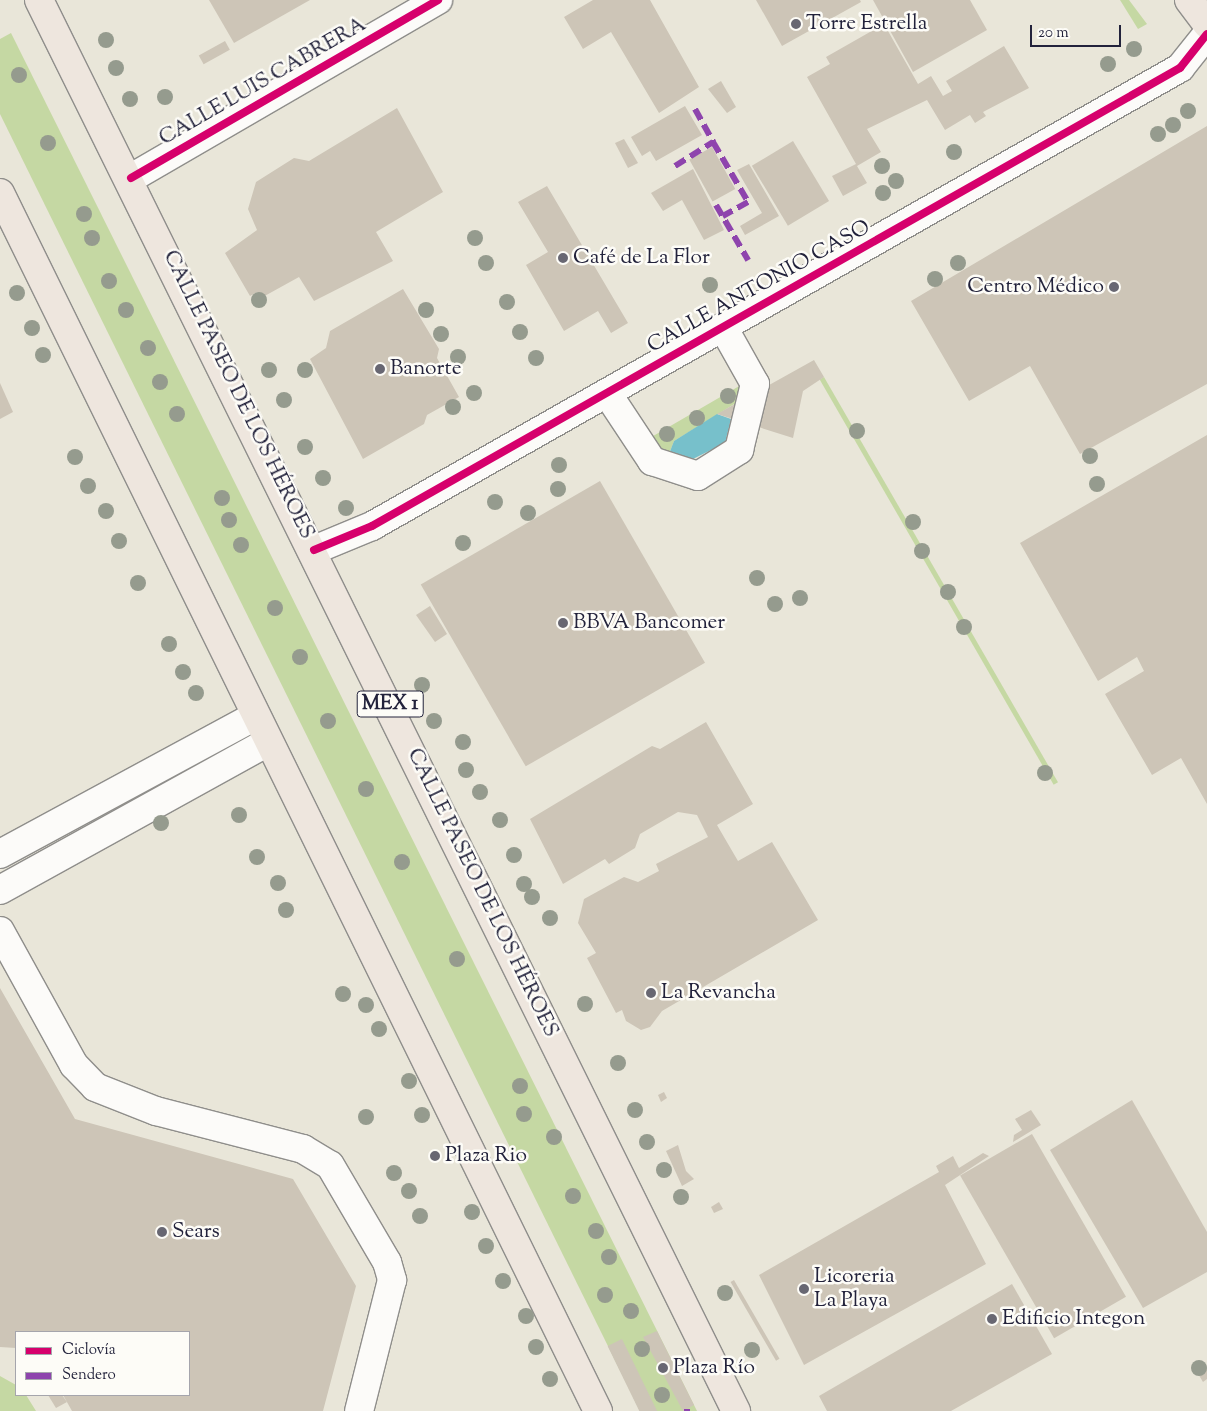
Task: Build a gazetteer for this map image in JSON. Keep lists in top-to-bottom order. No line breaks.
{"streets":{"main road":["CALLE PASEO DE LOS HÉROES","MEX 1"],"street":["CALLE LUIS CABRERA","CALLE ANTONIO CASO"]},"crossings":[["CALLE LUIS CABRERA","CALLE PASEO DE LOS HÉROES"],["CALLE ANTONIO CASO","CALLE PASEO DE LOS HÉROES"]],"places":["Torre Estrella","Café de La Flor","Centro Médico","Banorte","BBVA Bancomer","La Revancha","Plaza Rio","Sears","Licoreria La Playa","Edificio Integon","Plaza Río"],"legend":["Ciclovía","Sendero"],"scale_bar":"20 m"}
